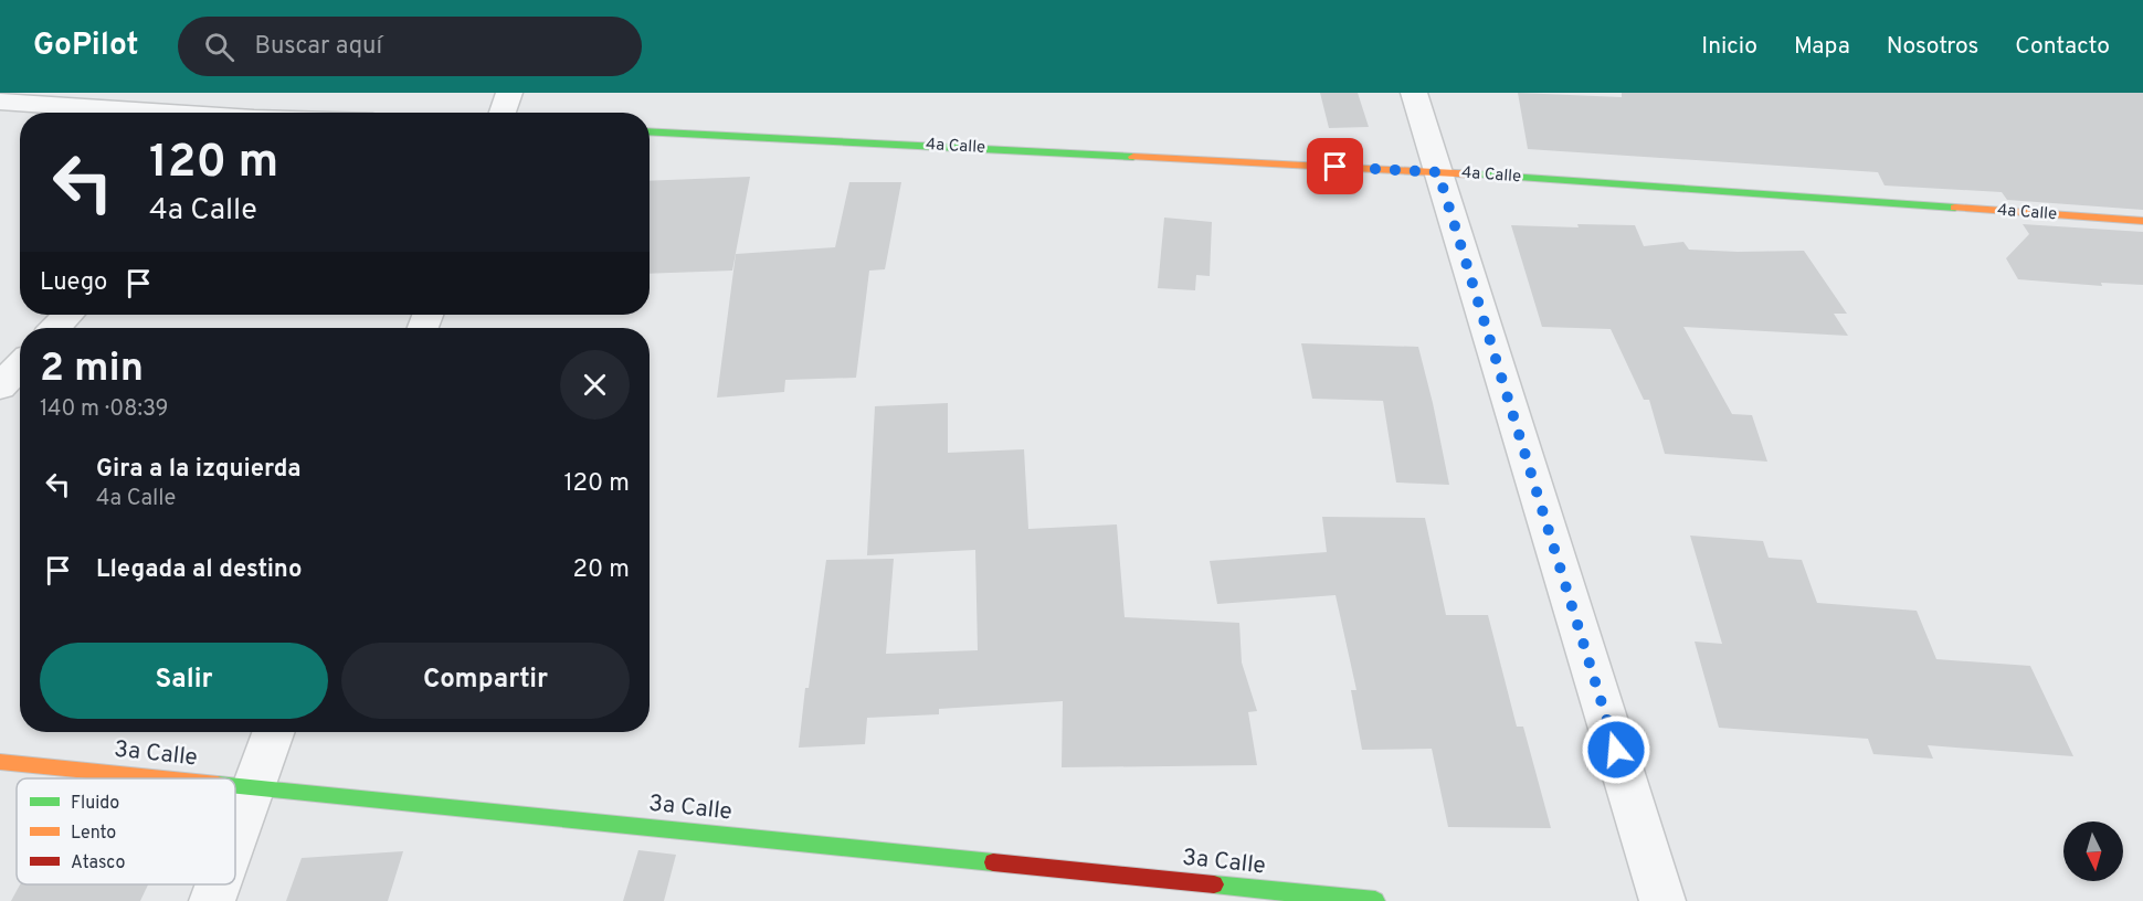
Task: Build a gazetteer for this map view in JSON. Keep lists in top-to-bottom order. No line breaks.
{"streets":{"street":["4a Calle","3a Calle"]},"legend":["Fluido","Lento","Atasco"],"north":"bottom","page":{"header":"GoPilot","search":"Buscar aquí","nav":["Inicio","Mapa","Nosotros","Contacto"],"turn":["120 m","4a Calle"],"then":"Luego","heading":["2 min","140 m · 08:39"],"list":[{"name":"Gira a la izquierda","note":"4a Calle","value":"120 m"},{"name":"Llegada al destino","value":"20 m"}],"buttons":["Salir","Compartir"]}}
